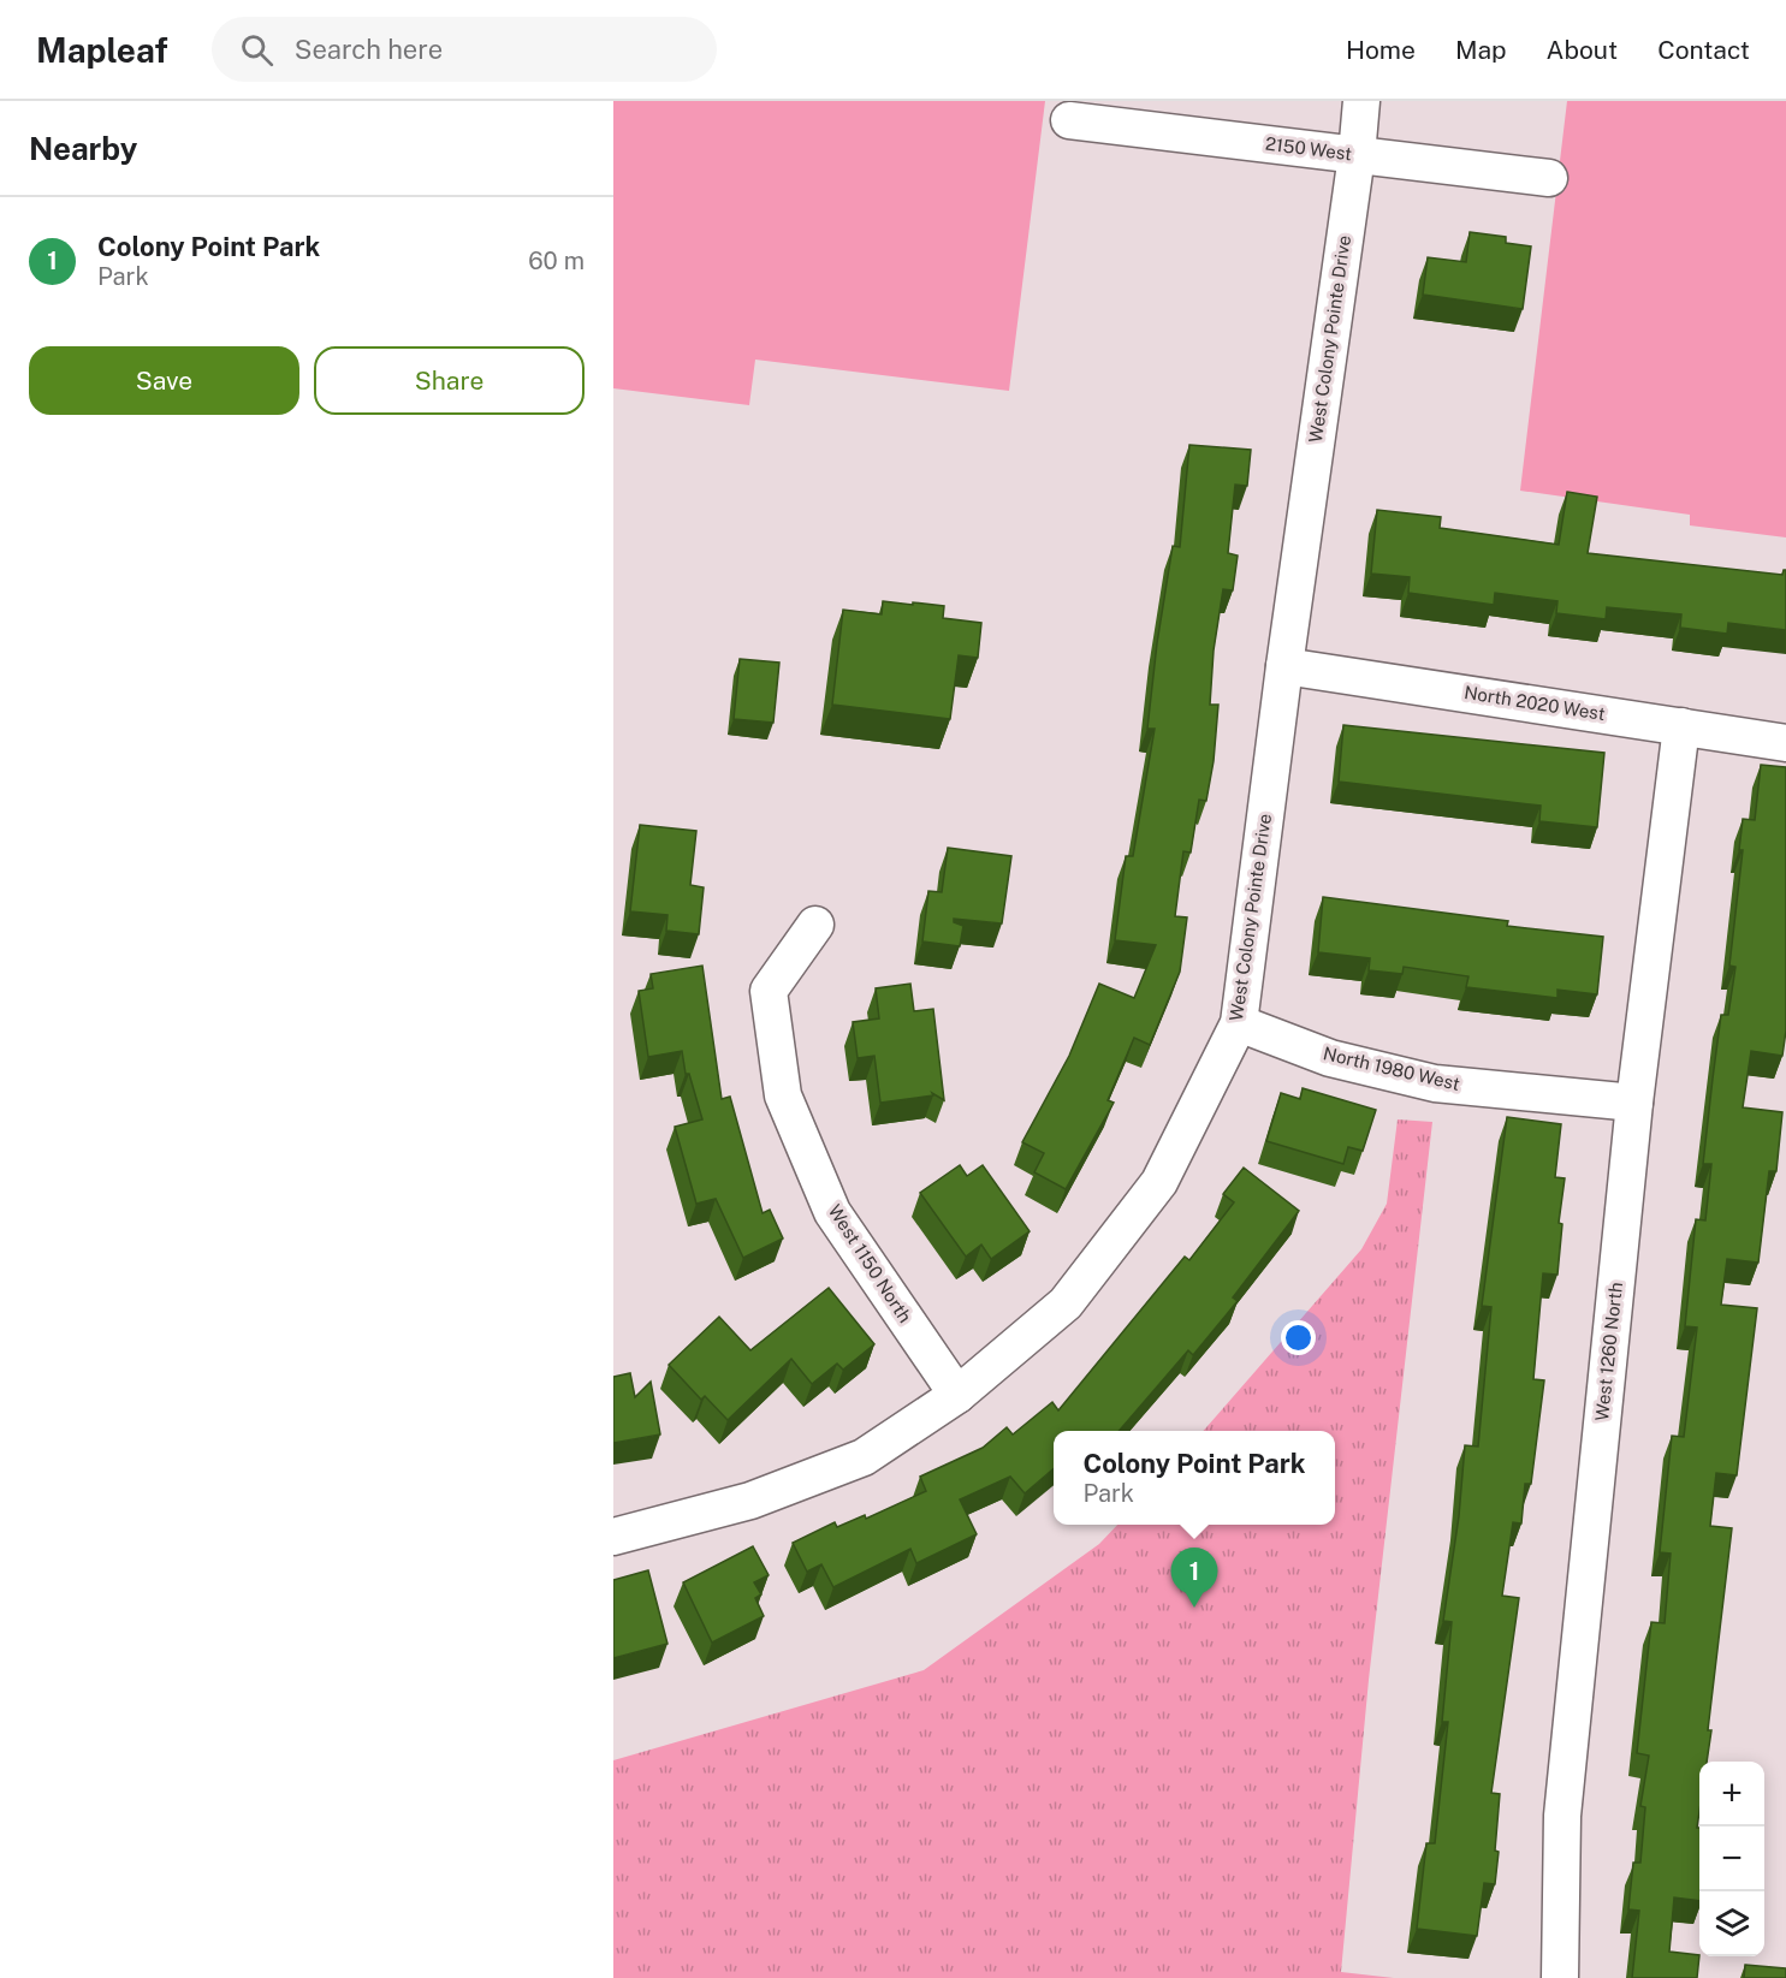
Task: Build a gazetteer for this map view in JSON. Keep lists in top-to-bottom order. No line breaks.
{"streets":{"street":["2150 West","West Colony Pointe Drive","North 2020 West","North 1980 West","West 1150 North","West 1260 North"]},"crossings":[["2150 West","West Colony Pointe Drive"],["West Colony Pointe Drive","North 2020 West"],["West Colony Pointe Drive","North 1980 West"],["West Colony Pointe Drive","West 1150 North"],["North 2020 West","West 1260 North"],["North 1980 West","West 1260 North"]],"page":{"header":"Mapleaf","search":"Search here","nav":["Home","Map","About","Contact"],"heading":"Nearby","list":[{"mark":"1","name":"Colony Point Park","note":"Park","value":"60 m"}],"buttons":["Save","Share"],"popup":["Colony Point Park","Park"],"pins":"1","map_buttons":["+","−"]}}
